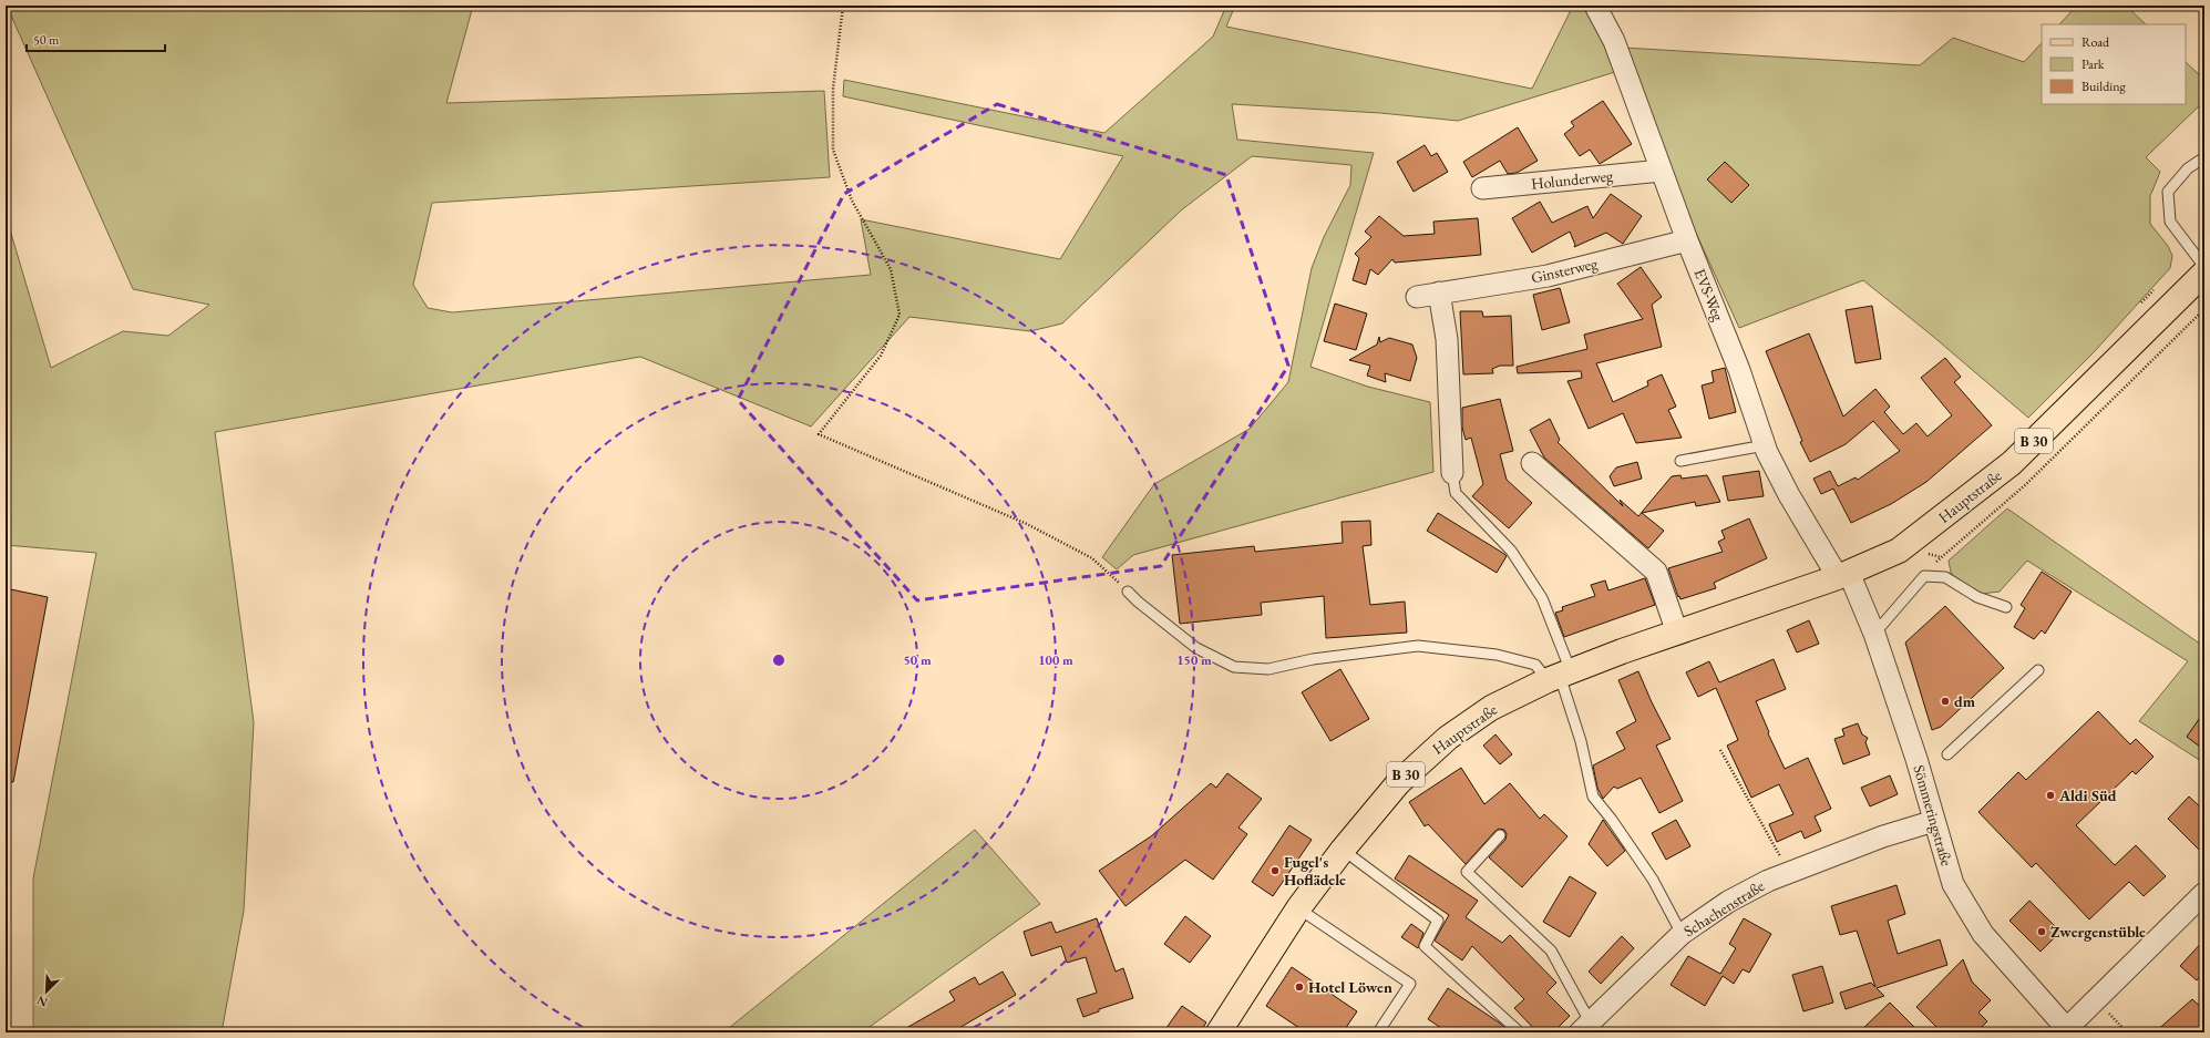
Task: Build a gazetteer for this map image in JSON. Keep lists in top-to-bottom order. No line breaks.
{"streets":{"main road":["B 30","Hauptstraße"],"street":["Holunderweg","Ginsterweg","EVS-Weg","Sömmeringstraße","Schachenstraße"]},"crossings":[["Holunderweg","EVS-Weg"],["Ginsterweg","EVS-Weg"],["EVS-Weg","Hauptstraße"],["EVS-Weg","Sömmeringstraße"],["Hauptstraße","Sömmeringstraße"],["Sömmeringstraße","Schachenstraße"]],"places":["dm","Aldi Süd","Fugel's Hoflädele","Zwergenstüble","Hotel Löwen"],"legend":["Road","Park","Building"],"scale_bar":"50 m","north":"bottom left","rings":["50 m","100 m","150 m"]}
